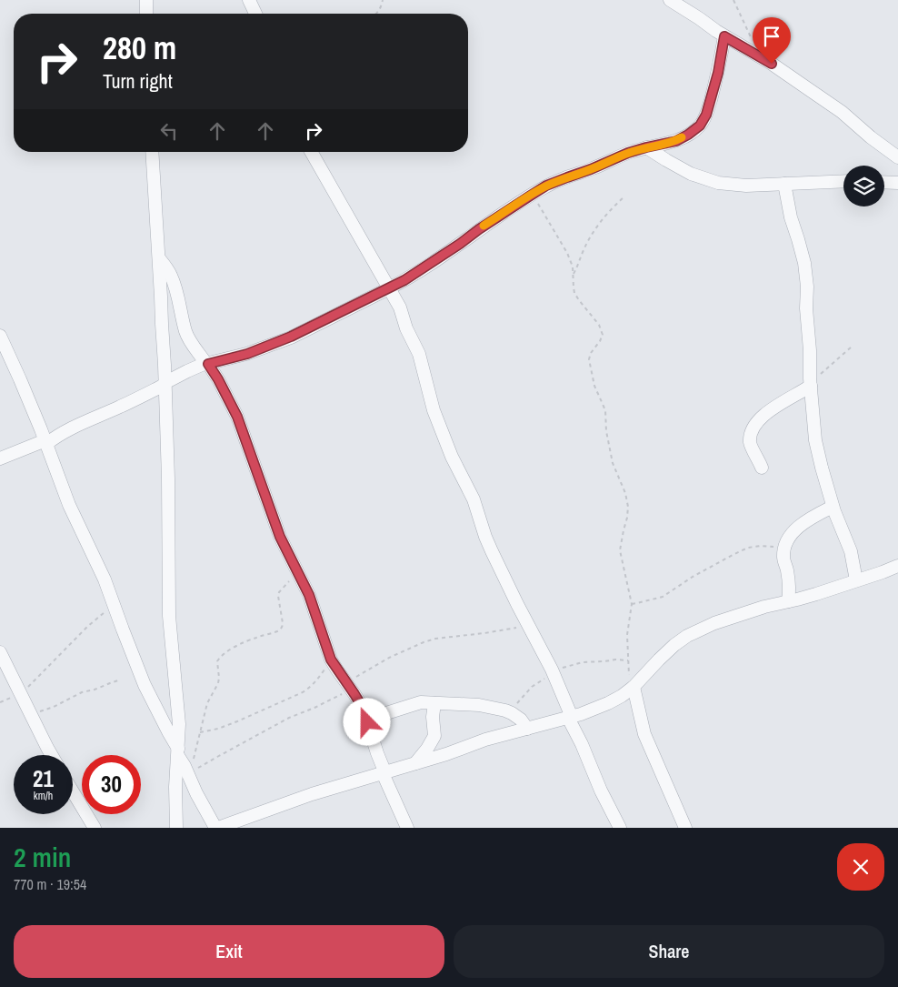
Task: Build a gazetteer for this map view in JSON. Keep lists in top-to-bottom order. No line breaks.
{"page":{"turn":["280 m","Turn right"],"speed":"21 km/h","limit":"30","heading":["2 min","770 m · 19:54"],"buttons":["Exit","Share"]}}
